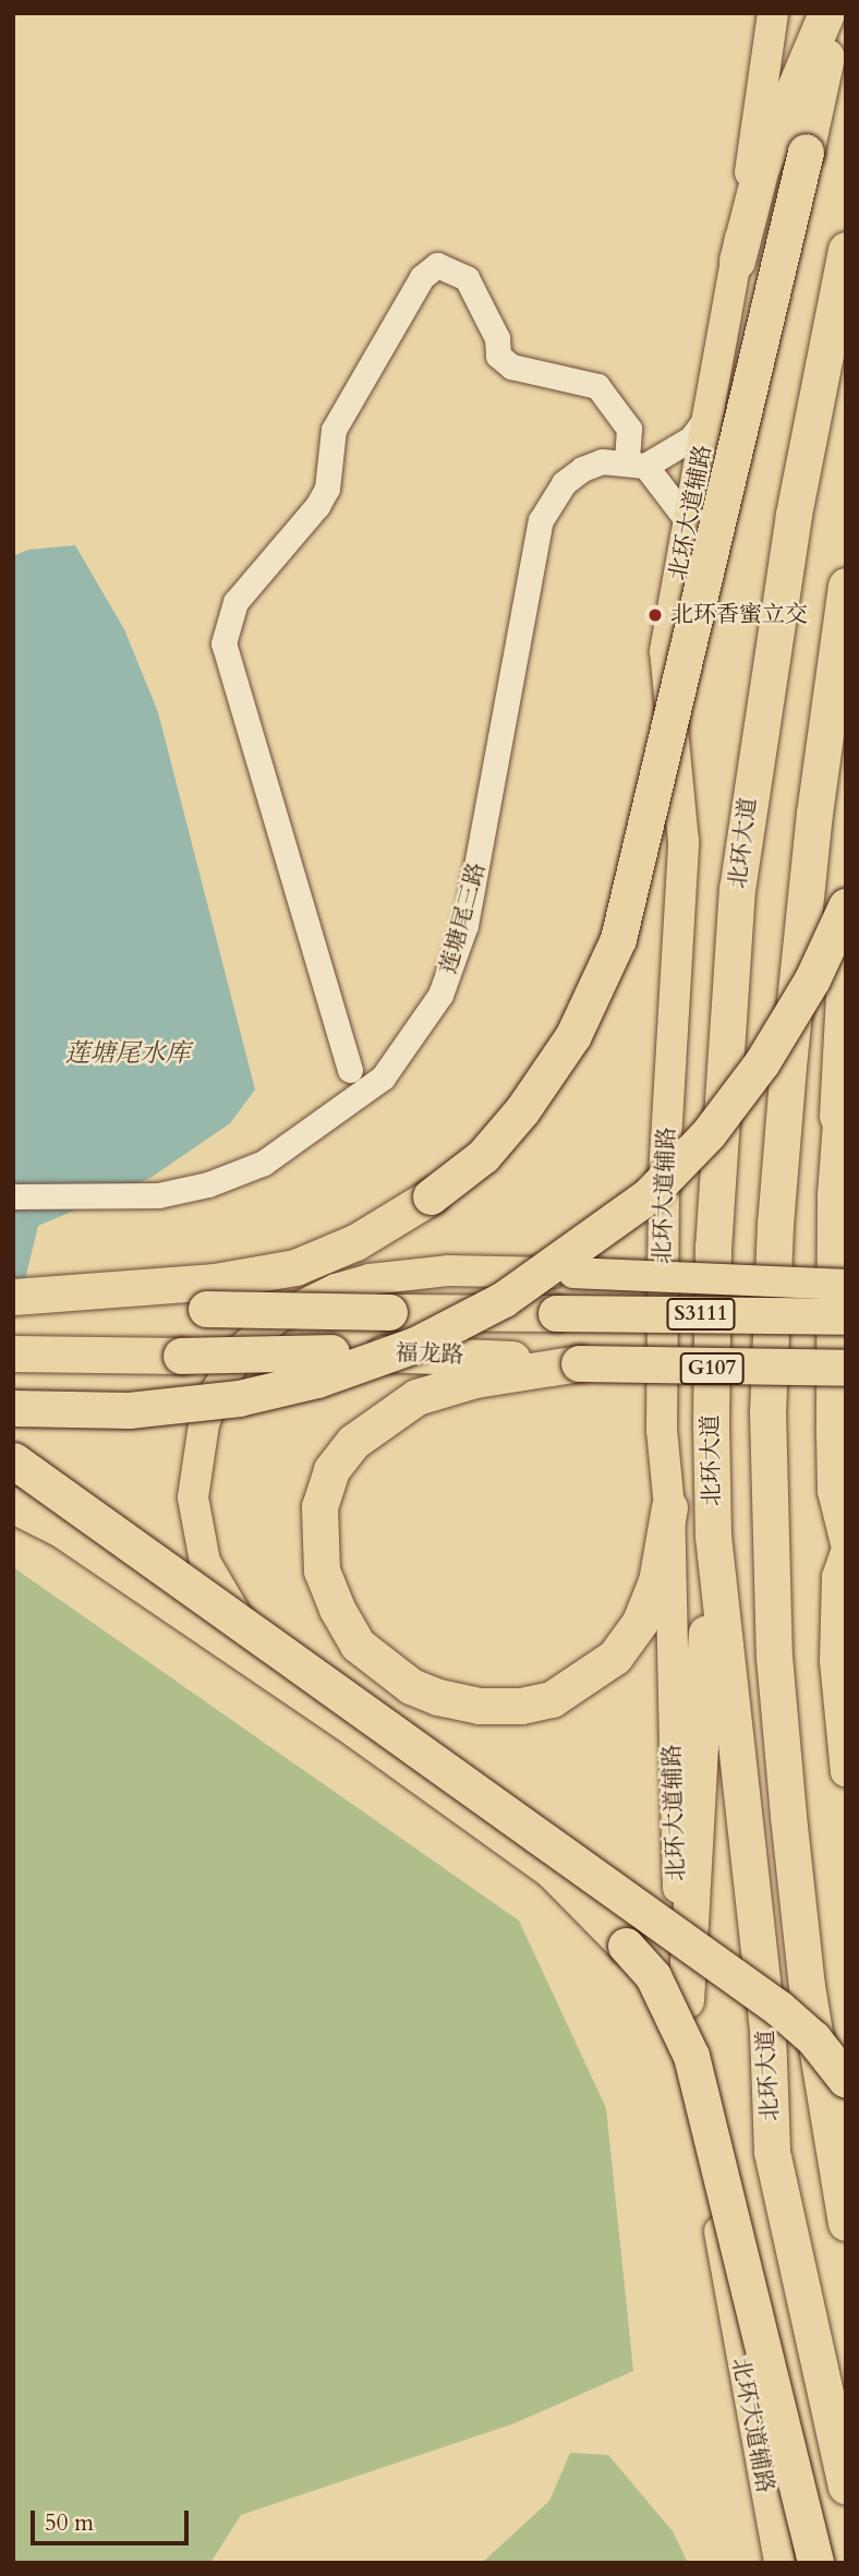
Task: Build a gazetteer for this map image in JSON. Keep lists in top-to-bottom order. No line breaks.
{"streets":{"highway":["北环大道","S3111","福龙路","G107"],"main road":["北环大道辅路"],"street":["莲塘尾三路"]},"water":["莲塘尾水库"],"places":["北环香蜜立交"],"scale_bar":"50 m"}
